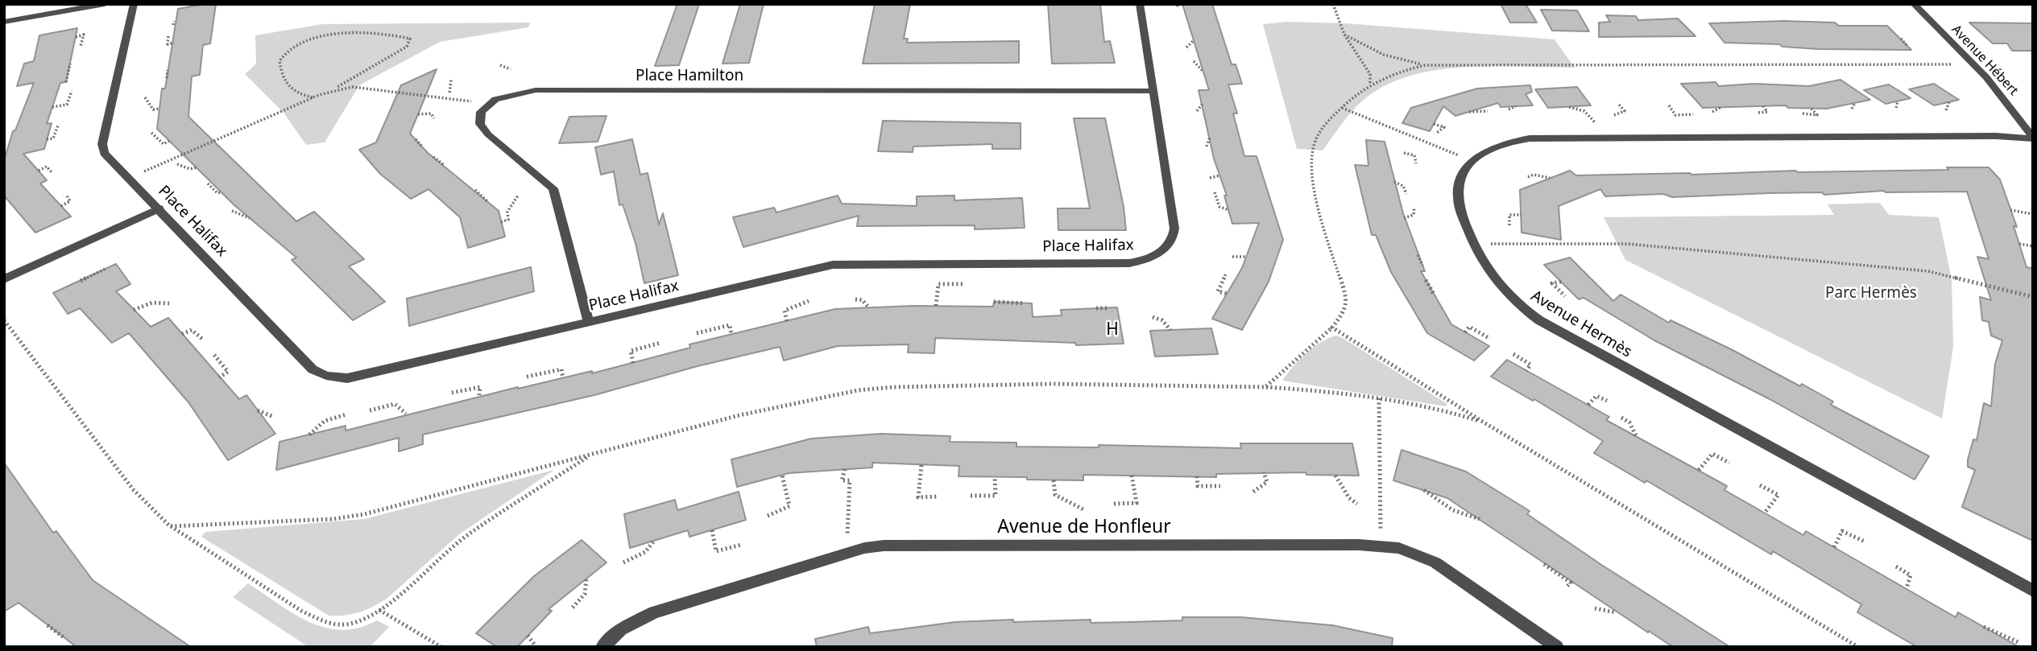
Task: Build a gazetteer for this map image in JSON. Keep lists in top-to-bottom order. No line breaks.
{"streets":{"street":["Avenue Hébert","Place Hamilton","Place Halifax","Avenue Hermès","Avenue de Honfleur"]},"crossings":[["Avenue Hébert","Avenue Hermès"],["Place Hamilton","Place Halifax"]],"districts":["H"],"parks":["Parc Hermès"]}
